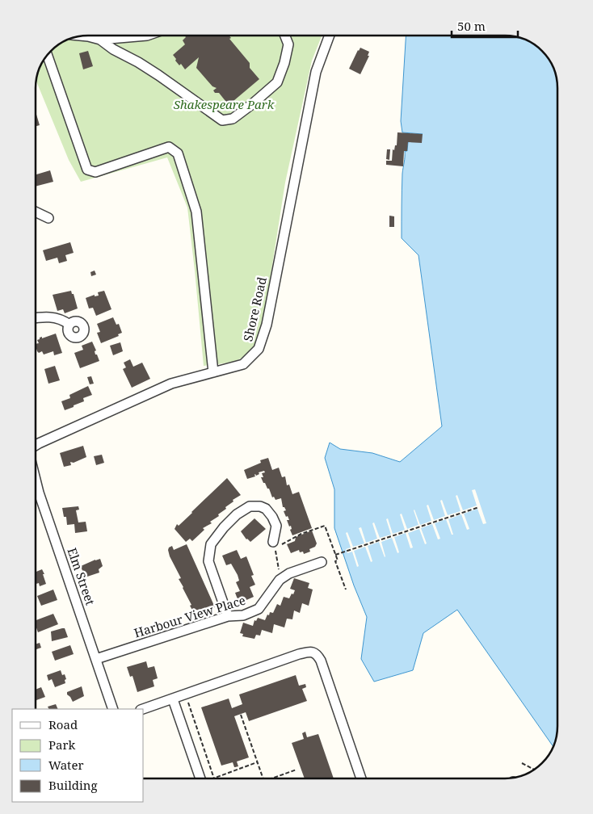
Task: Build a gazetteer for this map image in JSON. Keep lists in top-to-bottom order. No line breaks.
{"streets":{"street":["Shore Road","Elm Street","Harbour View Place"]},"crossings":[["Elm Street","Harbour View Place"]],"parks":["Shakespeare Park"],"legend":["Road","Park","Water","Building"],"scale_bar":"50 m"}
